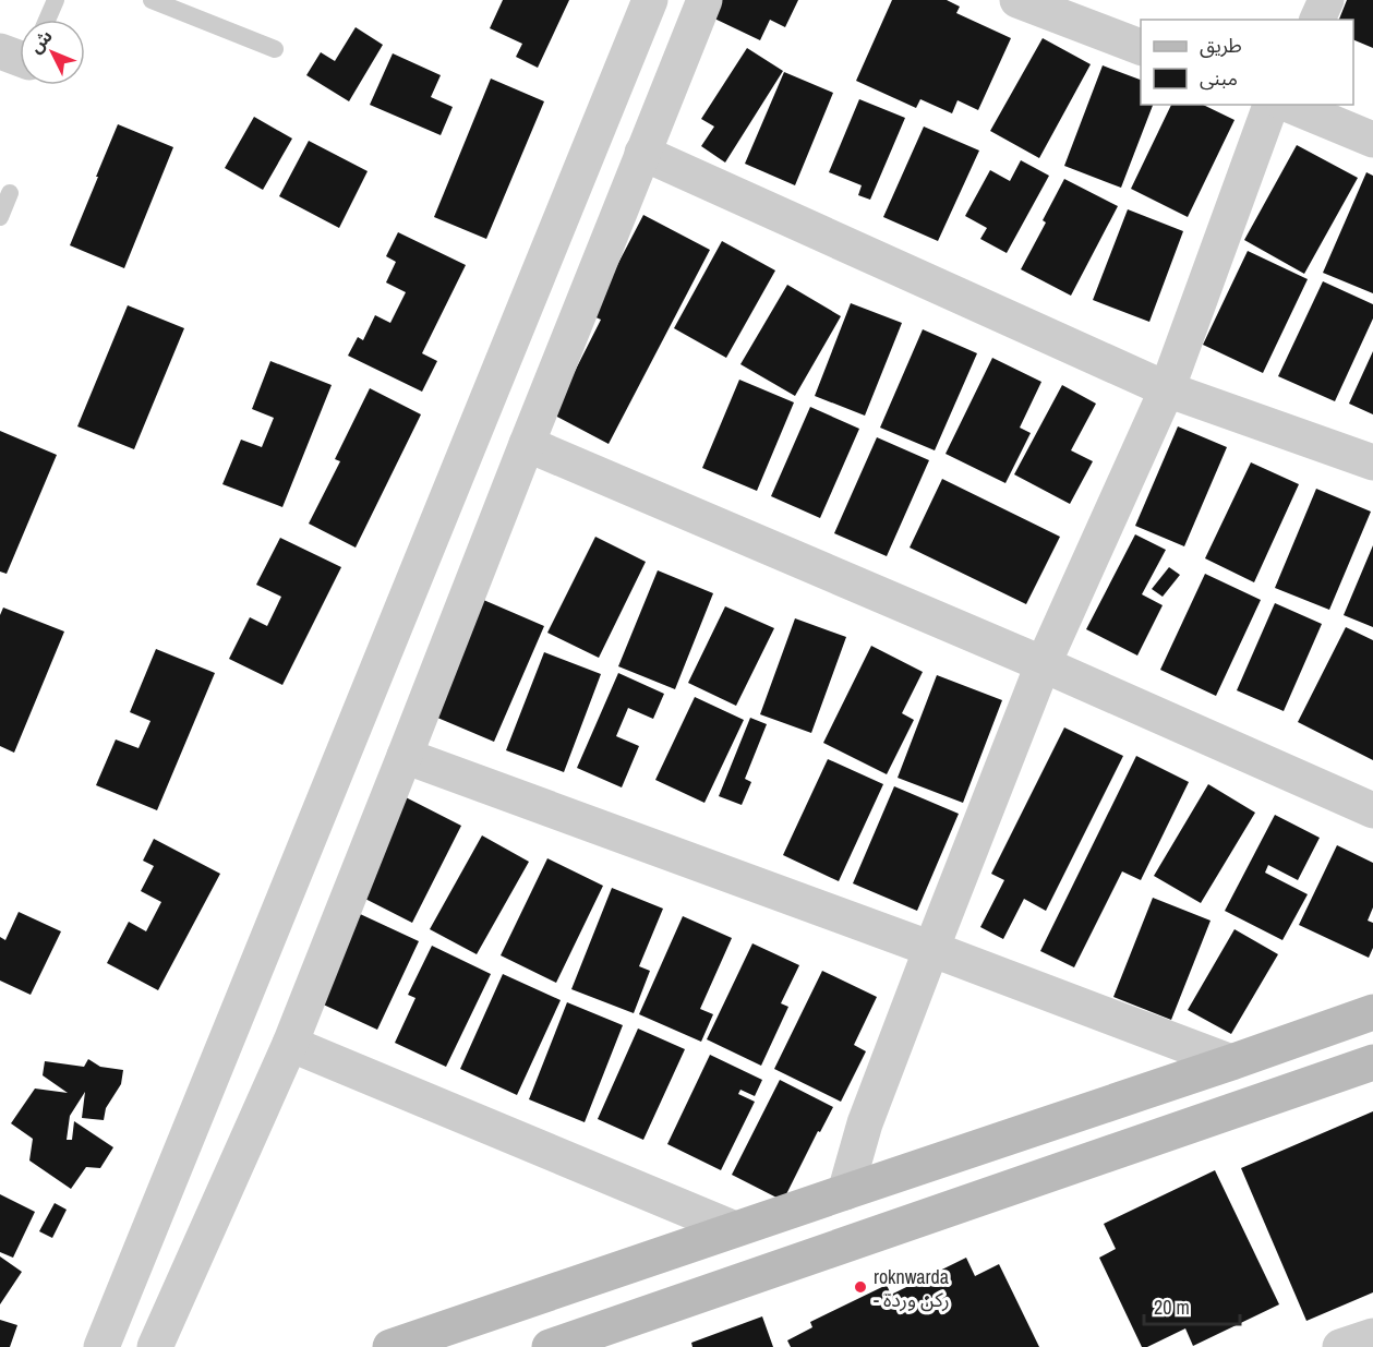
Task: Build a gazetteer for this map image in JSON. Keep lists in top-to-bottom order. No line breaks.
{"places":["roknwarda - ركن وردة"],"legend":["طريق","مبنى"],"scale_bar":"20 m","north":"top left"}
